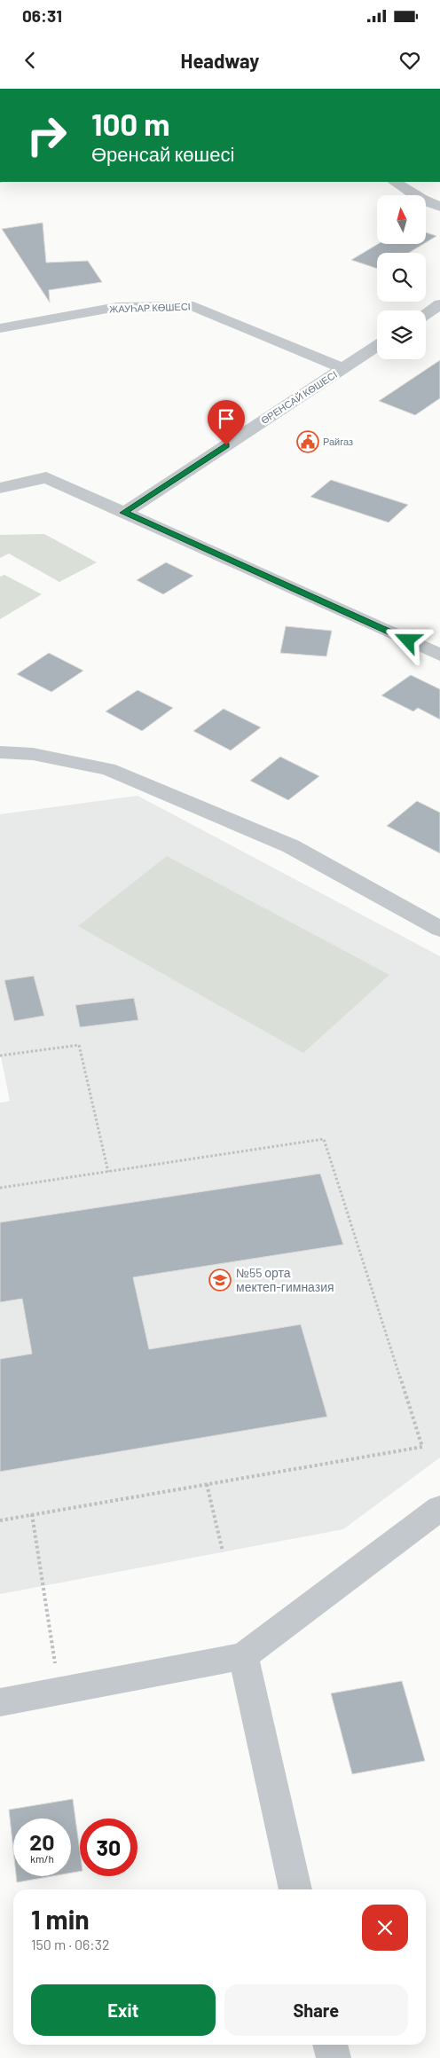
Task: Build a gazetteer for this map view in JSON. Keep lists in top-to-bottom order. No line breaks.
{"streets":{"street":["ЖАУҺАР КӨШЕСІ","ӨРЕНСАЙ КӨШЕСІ"]},"crossings":[["ЖАУҺАР КӨШЕСІ","ӨРЕНСАЙ КӨШЕСІ"]],"places":{"public building":["Райгаз"],"school or university":["№55 орта мектеп-гимназия"]},"north":"top","page":{"status":"06:31","header":"Headway","turn":["100 m","Өренсай көшесі"],"speed":"20 km/h","limit":"30","heading":["1 min","150 m · 06:32"],"buttons":["Exit","Share"]}}
